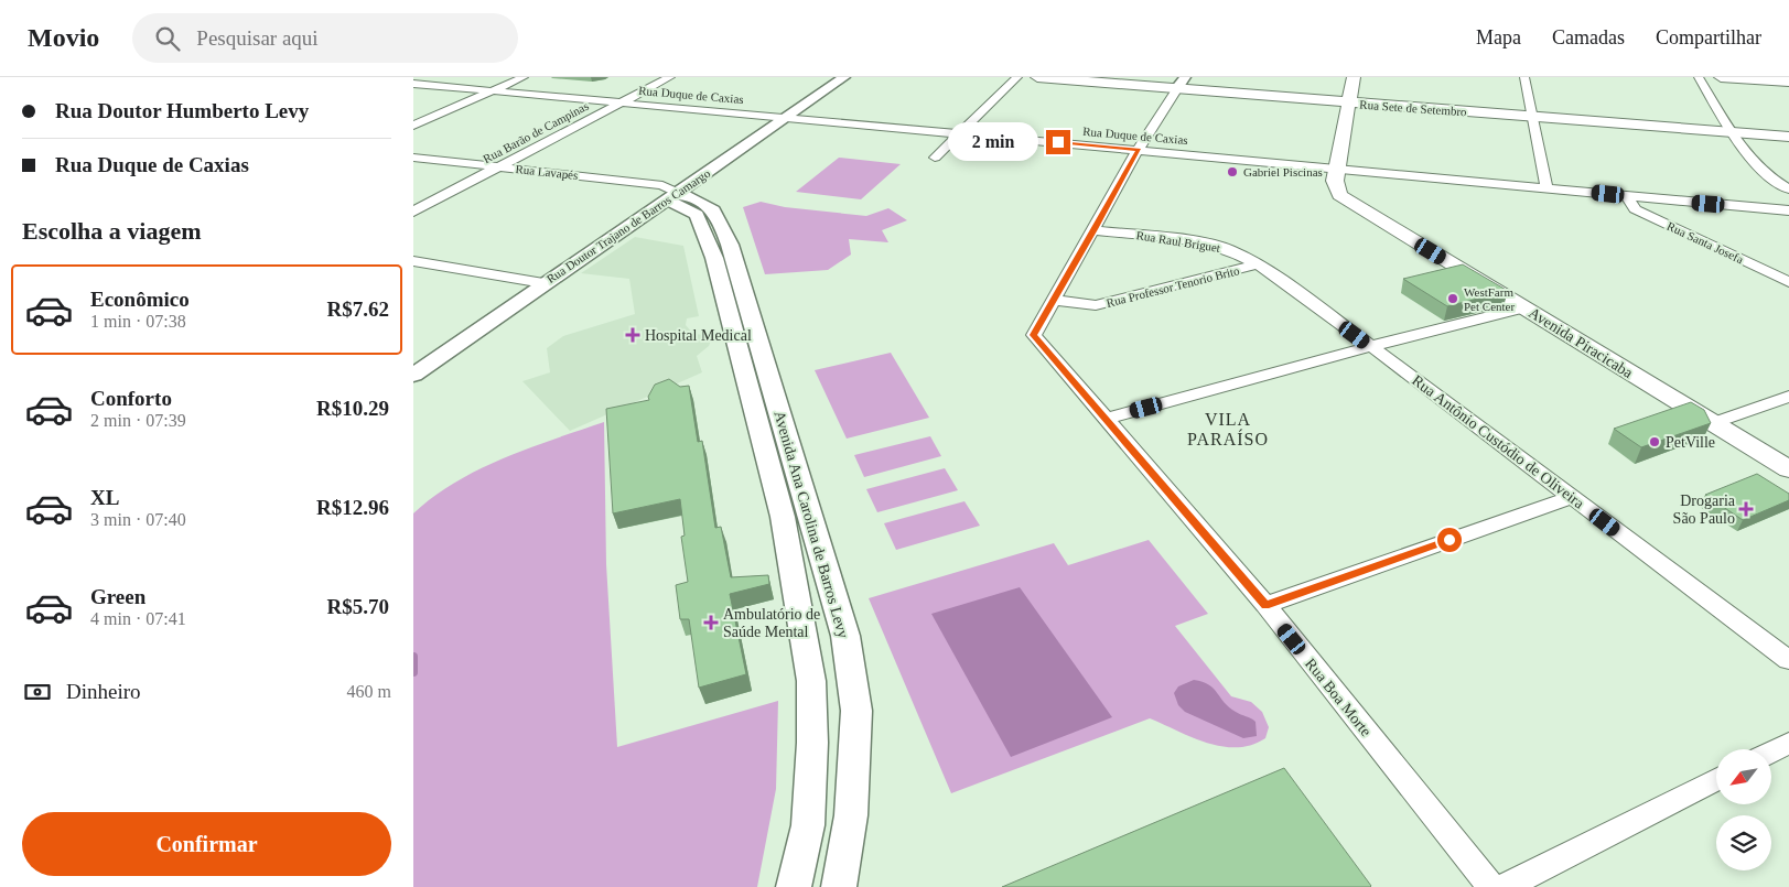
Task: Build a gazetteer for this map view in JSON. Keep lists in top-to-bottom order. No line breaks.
{"streets":{"main road":["Rua Sete de Setembro","Avenida Piracicaba"],"street":["Rua Duque de Caxias","Rua Barão de Campinas","Rua Lavapés","Rua Doutor Trajano de Barros Camargo","Rua Raul Briguet","Rua Santa Josefa","Rua Professor Tenorio Brito","Rua Antônio Custódio de Oliveira","Avenida Ana Carolina de Barros Levy","Rua Boa Morte"]},"crossings":[["Rua Duque de Caxias","Rua Barão de Campinas"],["Rua Duque de Caxias","Rua Doutor Trajano de Barros Camargo"],["Rua Duque de Caxias","Rua Santa Josefa"],["Rua Duque de Caxias","Avenida Piracicaba"],["Rua Duque de Caxias","Rua Boa Morte"],["Rua Sete de Setembro","Rua Boa Morte"],["Rua Barão de Campinas","Rua Lavapés"],["Rua Lavapés","Rua Doutor Trajano de Barros Camargo"],["Rua Lavapés","Avenida Ana Carolina de Barros Levy"],["Rua Doutor Trajano de Barros Camargo","Avenida Ana Carolina de Barros Levy"],["Rua Raul Briguet","Rua Professor Tenorio Brito"],["Rua Raul Briguet","Rua Antônio Custódio de Oliveira"],["Rua Raul Briguet","Rua Boa Morte"],["Rua Professor Tenorio Brito","Rua Antônio Custódio de Oliveira"],["Rua Professor Tenorio Brito","Rua Boa Morte"]],"districts":["VILA PARAÍSO"],"places":{"other":["Gabriel Piscinas","WestFarm Pet Center","PetVille"],"health":["Hospital Medical","Drogaria São Paulo","Ambulatório de Saúde Mental"]},"north":"bottom left","page":{"header":"Movio","search":"Pesquisar aqui","nav":["Mapa","Camadas","Compartilhar"],"banner":["Rua Doutor Humberto Levy","Rua Duque de Caxias"],"bubble":"2 min","heading":"Escolha a viagem","list":[{"name":"Econômico","note":"1 min · 07:38","value":"R$7.62"},{"name":"Conforto","note":"2 min · 07:39","value":"R$10.29"},{"name":"XL","note":"3 min · 07:40","value":"R$12.96"},{"name":"Green","note":"4 min · 07:41","value":"R$5.70"}],"pay":["Dinheiro","460 m"],"buttons":"Confirmar"}}
